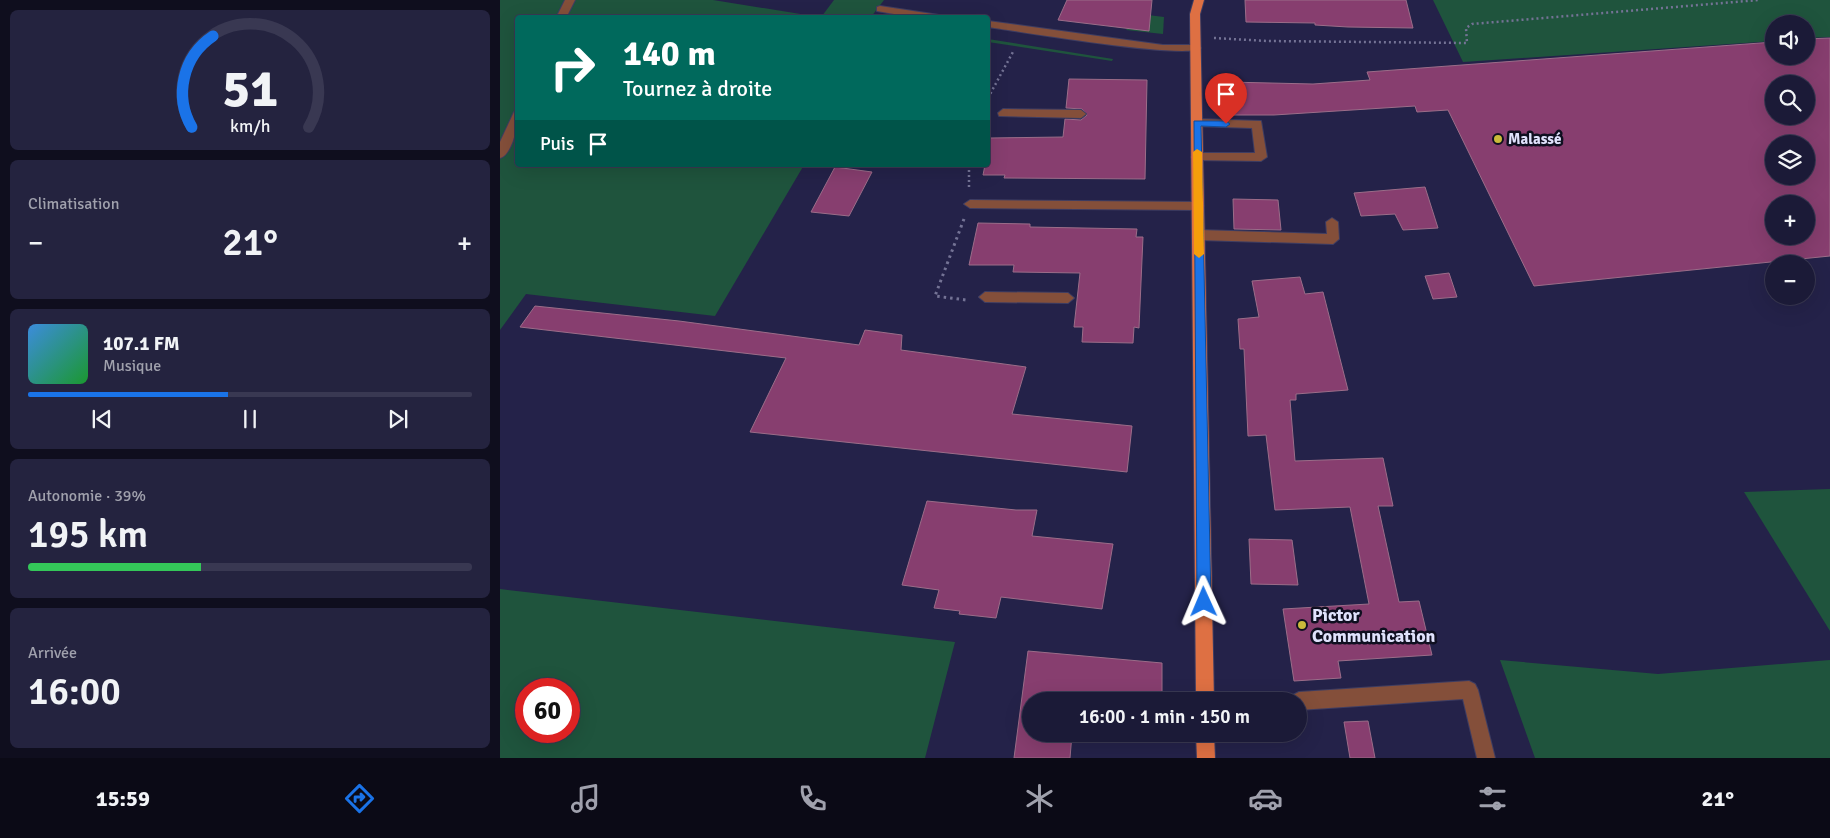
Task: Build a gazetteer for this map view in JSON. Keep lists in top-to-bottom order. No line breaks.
{"places":["Malassé","Pictor Communication"],"page":{"map_buttons":["+","−"],"turn":["140 m","Tournez à droite"],"then":"Puis","tile":["Climatisation",["Autonomie · 39%","195 km"],["Arrivée","16:00"]],"heat":["−","21°","+"],"song":["107.1 FM","Musique"],"limit":"60","trip":"16:00 · 1 min · 150 m","tabs":["15:59","21°"],"gauge":["51","km/h"]}}
